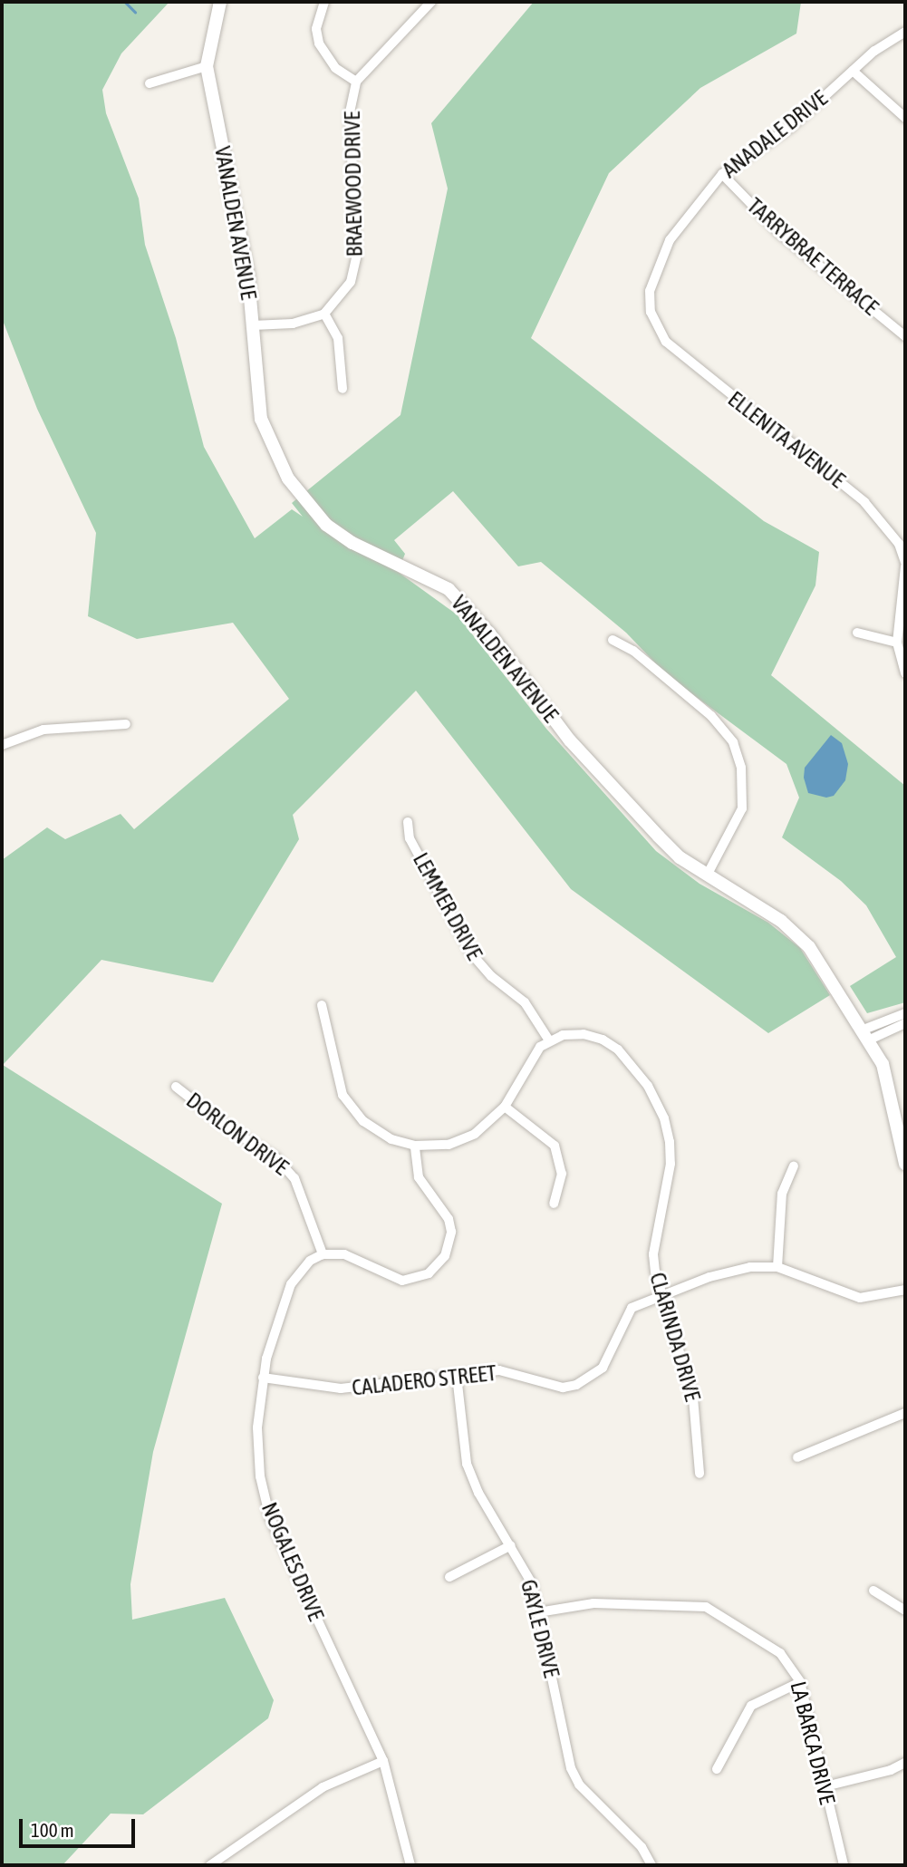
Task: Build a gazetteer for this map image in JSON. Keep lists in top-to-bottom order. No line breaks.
{"streets":{"main road":["VANALDEN AVENUE"],"street":["ANADALE DRIVE","BRAEWOOD DRIVE","TARRYBRAE TERRACE","ELLENITA AVENUE","LEMMER DRIVE","DORLON DRIVE","CLARINDA DRIVE","CALADERO STREET","NOGALES DRIVE","GAYLE DRIVE","LA BARCA DRIVE"]},"crossings":[["ANADALE DRIVE","TARRYBRAE TERRACE"],["ANADALE DRIVE","ELLENITA AVENUE"],["LEMMER DRIVE","CLARINDA DRIVE"],["DORLON DRIVE","NOGALES DRIVE"],["CLARINDA DRIVE","CALADERO STREET"],["CALADERO STREET","NOGALES DRIVE"],["CALADERO STREET","GAYLE DRIVE"],["GAYLE DRIVE","LA BARCA DRIVE"]],"scale_bar":"100 m"}
